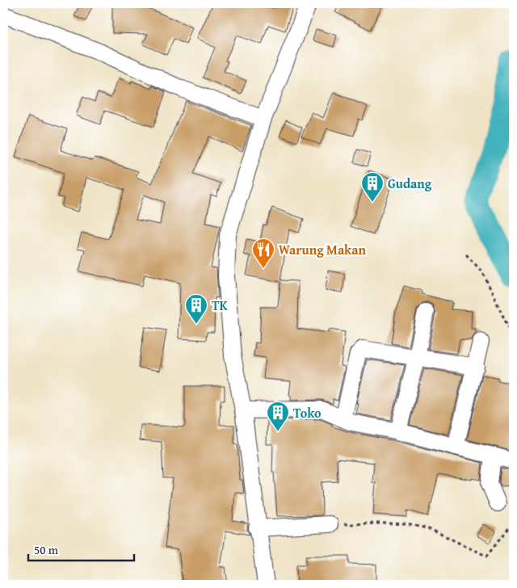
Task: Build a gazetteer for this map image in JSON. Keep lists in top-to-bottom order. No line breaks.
{"places":{"building":["Gudang","TK","Toko"],"restaurant":["Warung Makan"]},"scale_bar":"50 m"}
